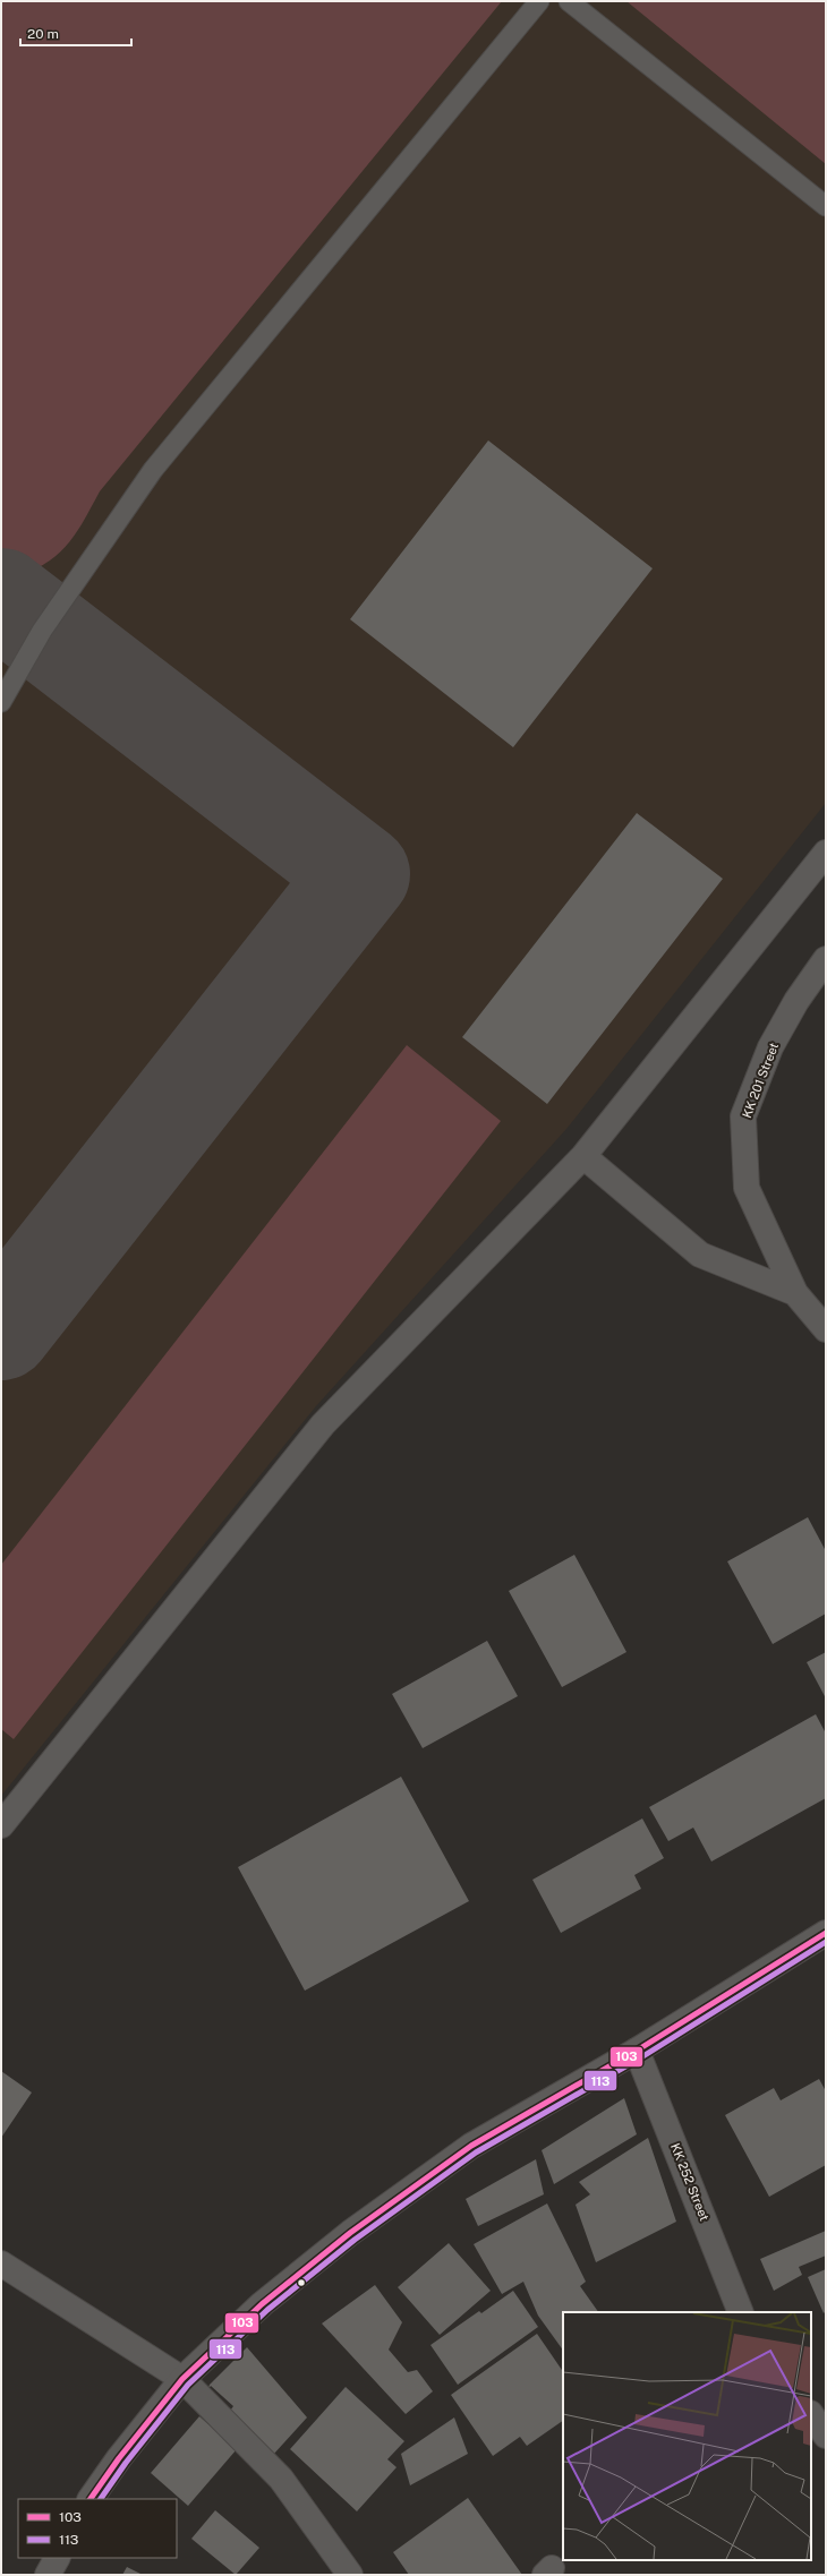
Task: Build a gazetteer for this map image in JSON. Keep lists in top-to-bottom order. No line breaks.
{"streets":{"street":["KK 201 Street","KK 252 Street"]},"lines":["transit line 103","transit line 113"],"legend":["103","113"],"scale_bar":"20 m"}
